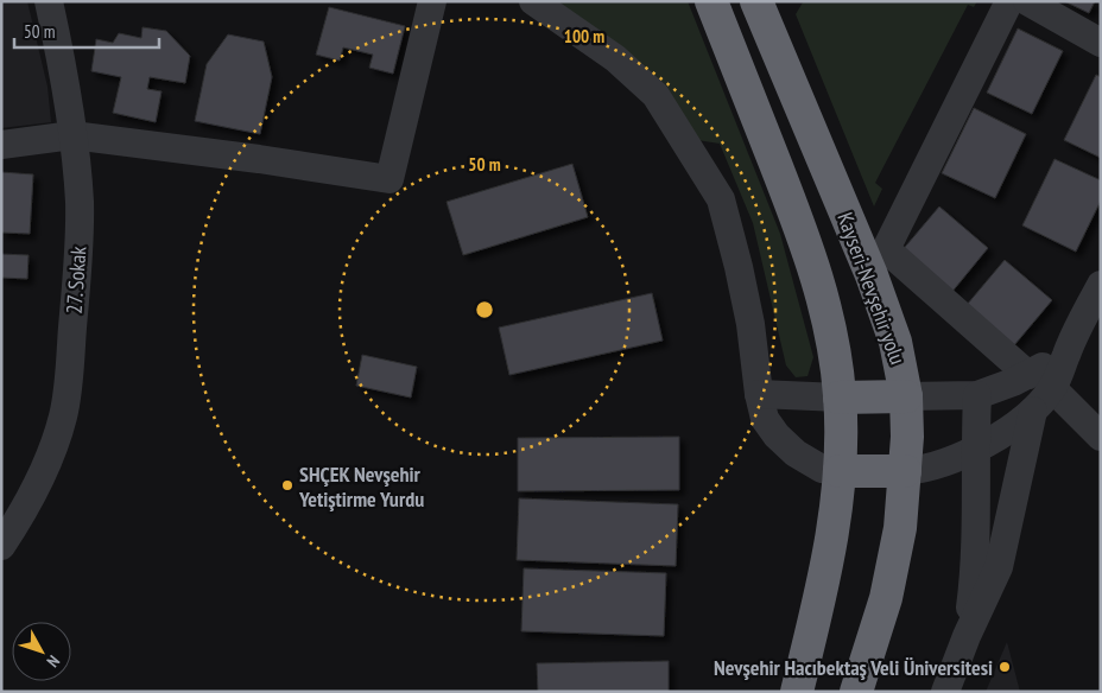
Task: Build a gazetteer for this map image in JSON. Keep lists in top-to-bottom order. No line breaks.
{"streets":{"highway":["Kayseri-Nevşehir yolu"],"street":["27. Sokak"]},"places":["SHÇEK Nevşehir Yetiştirme Yurdu","Nevşehir Hacıbektaş Veli Üniversitesi"],"scale_bar":"50 m","north":"bottom right","rings":["100 m","50 m"]}
